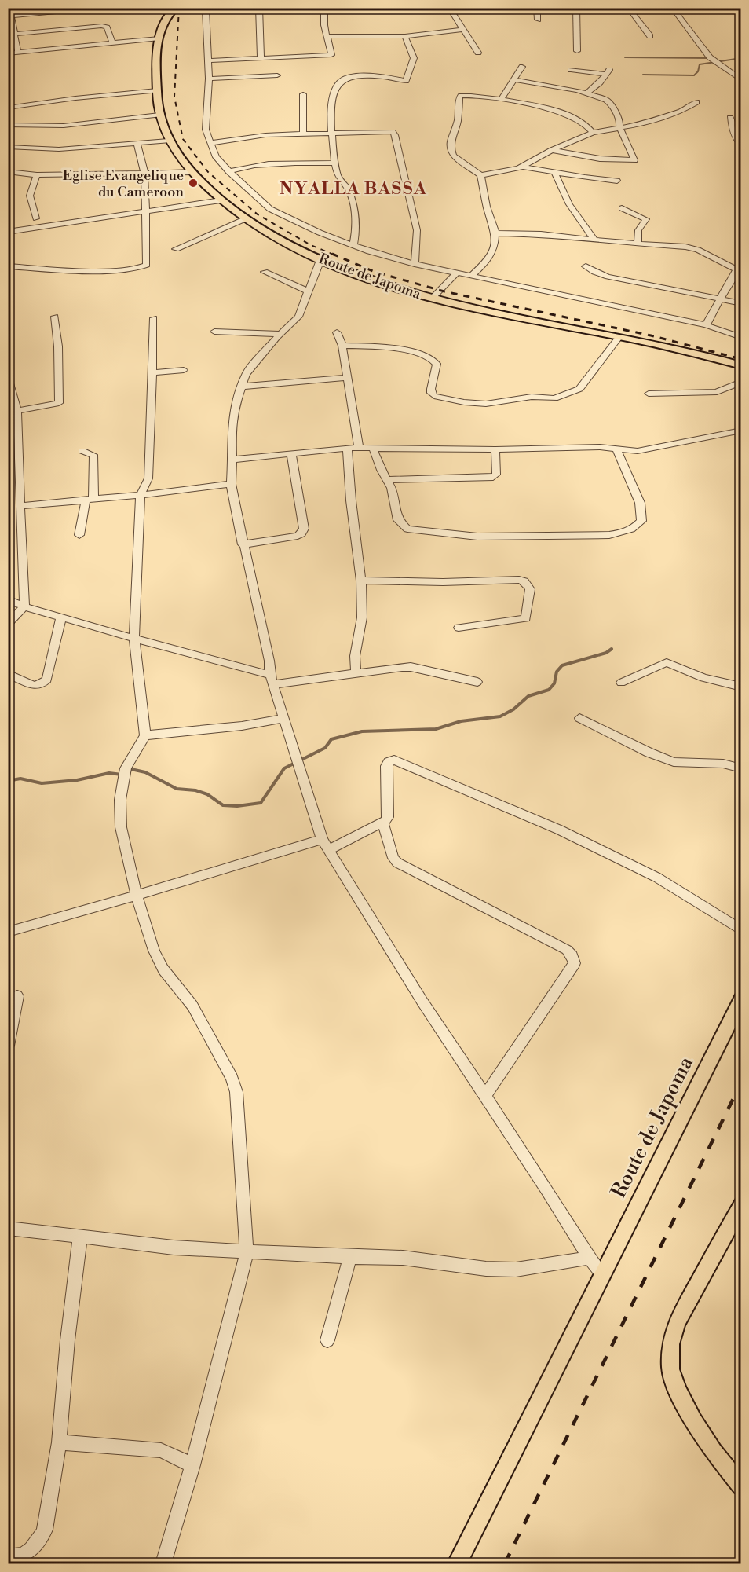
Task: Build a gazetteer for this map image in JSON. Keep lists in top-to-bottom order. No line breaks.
{"streets":{"main road":["Route de Japoma"]},"districts":["NYALLA BASSA"],"places":["Eglise Evangelique du Cameroon"]}
